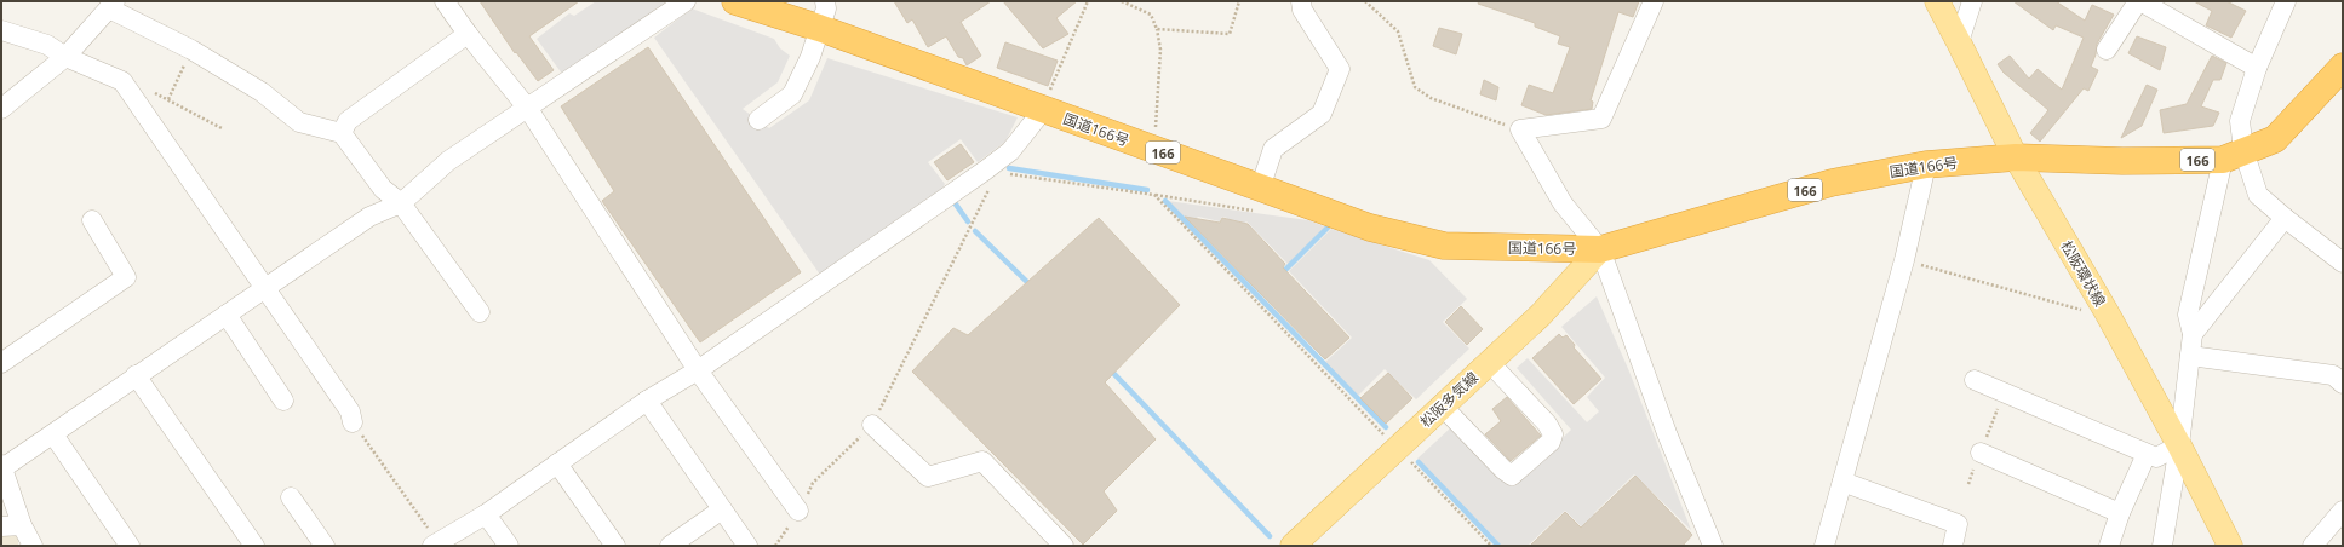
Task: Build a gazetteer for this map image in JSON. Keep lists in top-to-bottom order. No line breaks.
{"streets":{"highway":["国道166号","166"],"main road":["松阪環状線","松阪多気線"]},"crossings":[["国道166号","松阪環状線"],["国道166号","松阪多気線"]]}
